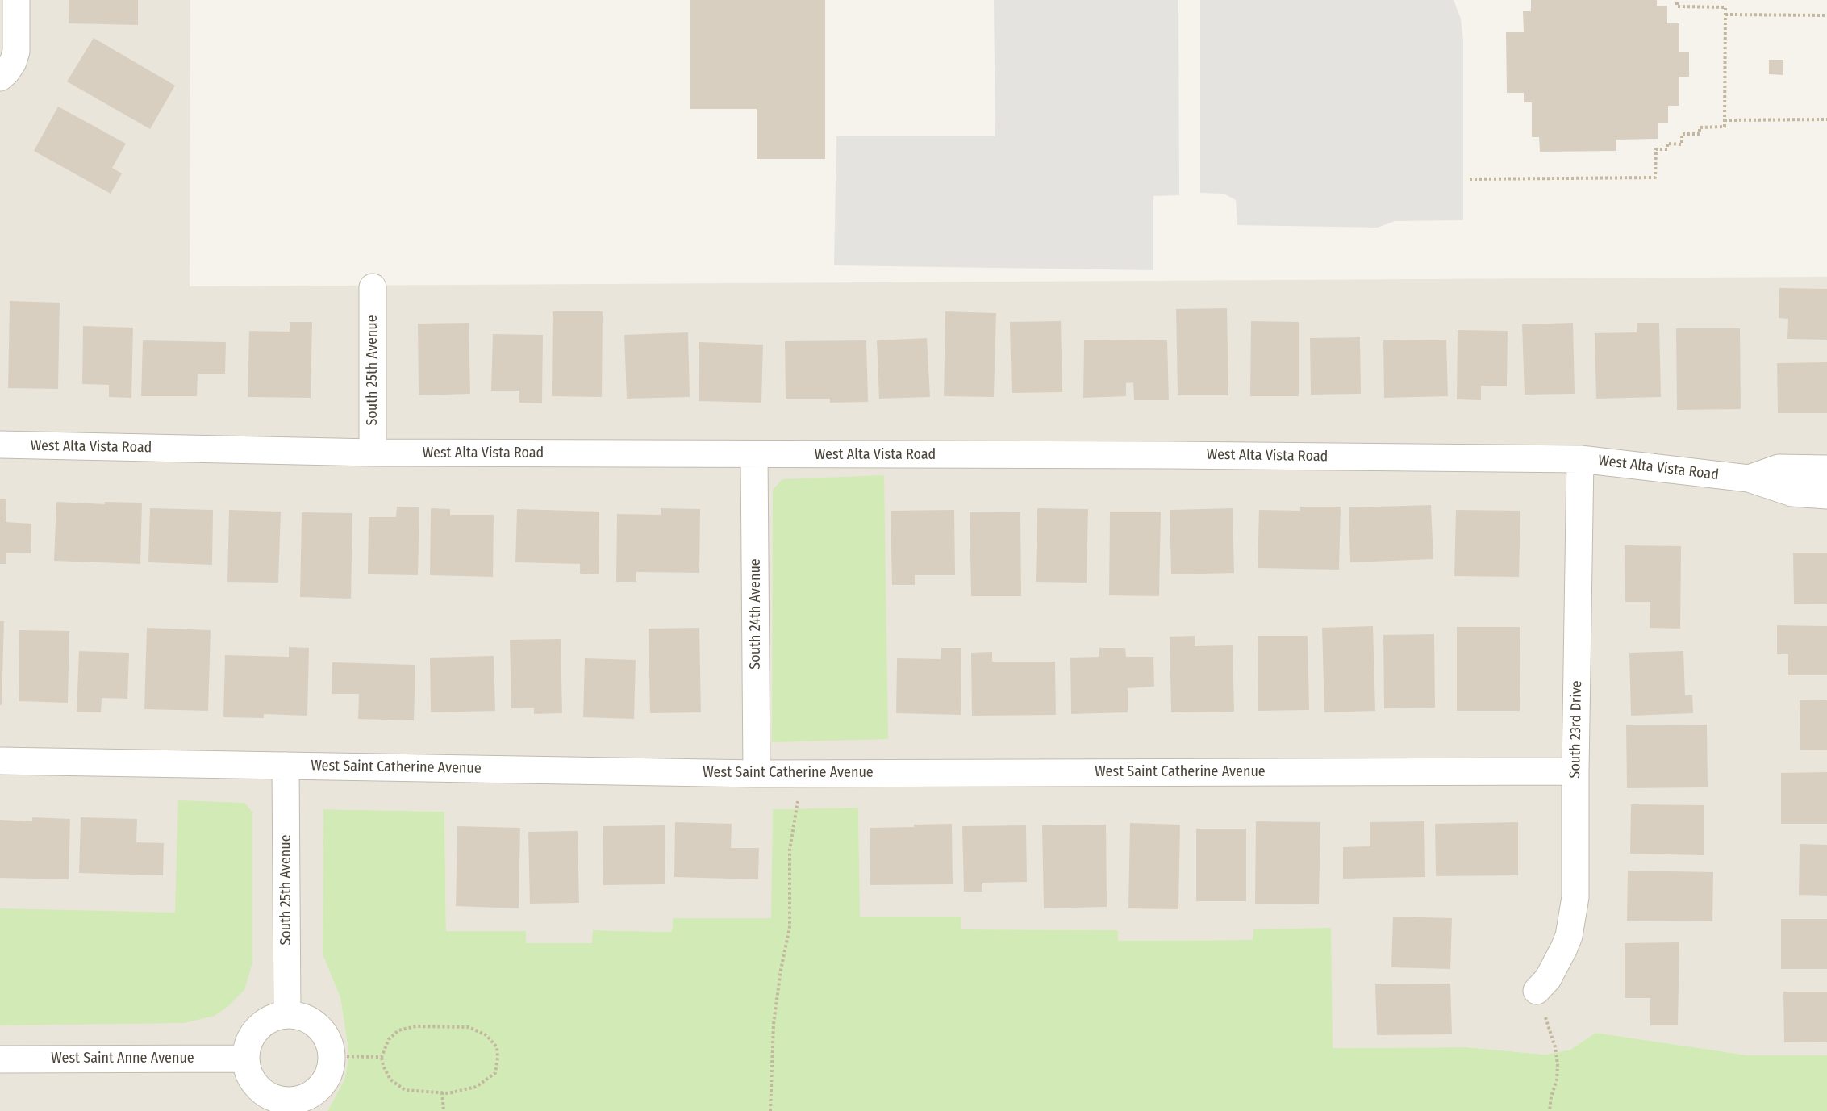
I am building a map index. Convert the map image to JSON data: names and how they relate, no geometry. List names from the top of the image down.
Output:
{
  "streets": {
    "street": [
      "South 25th Avenue",
      "West Alta Vista Road",
      "South 24th Avenue",
      "South 23rd Drive",
      "West Saint Catherine Avenue",
      "West Saint Anne Avenue"
    ]
  },
  "crossings": [
    ["South 25th Avenue", "West Alta Vista Road"],
    ["South 25th Avenue", "West Saint Catherine Avenue"],
    ["South 25th Avenue", "West Saint Anne Avenue"],
    ["West Alta Vista Road", "South 24th Avenue"],
    ["West Alta Vista Road", "South 23rd Drive"],
    ["South 24th Avenue", "West Saint Catherine Avenue"],
    ["South 23rd Drive", "West Saint Catherine Avenue"]
  ]
}
